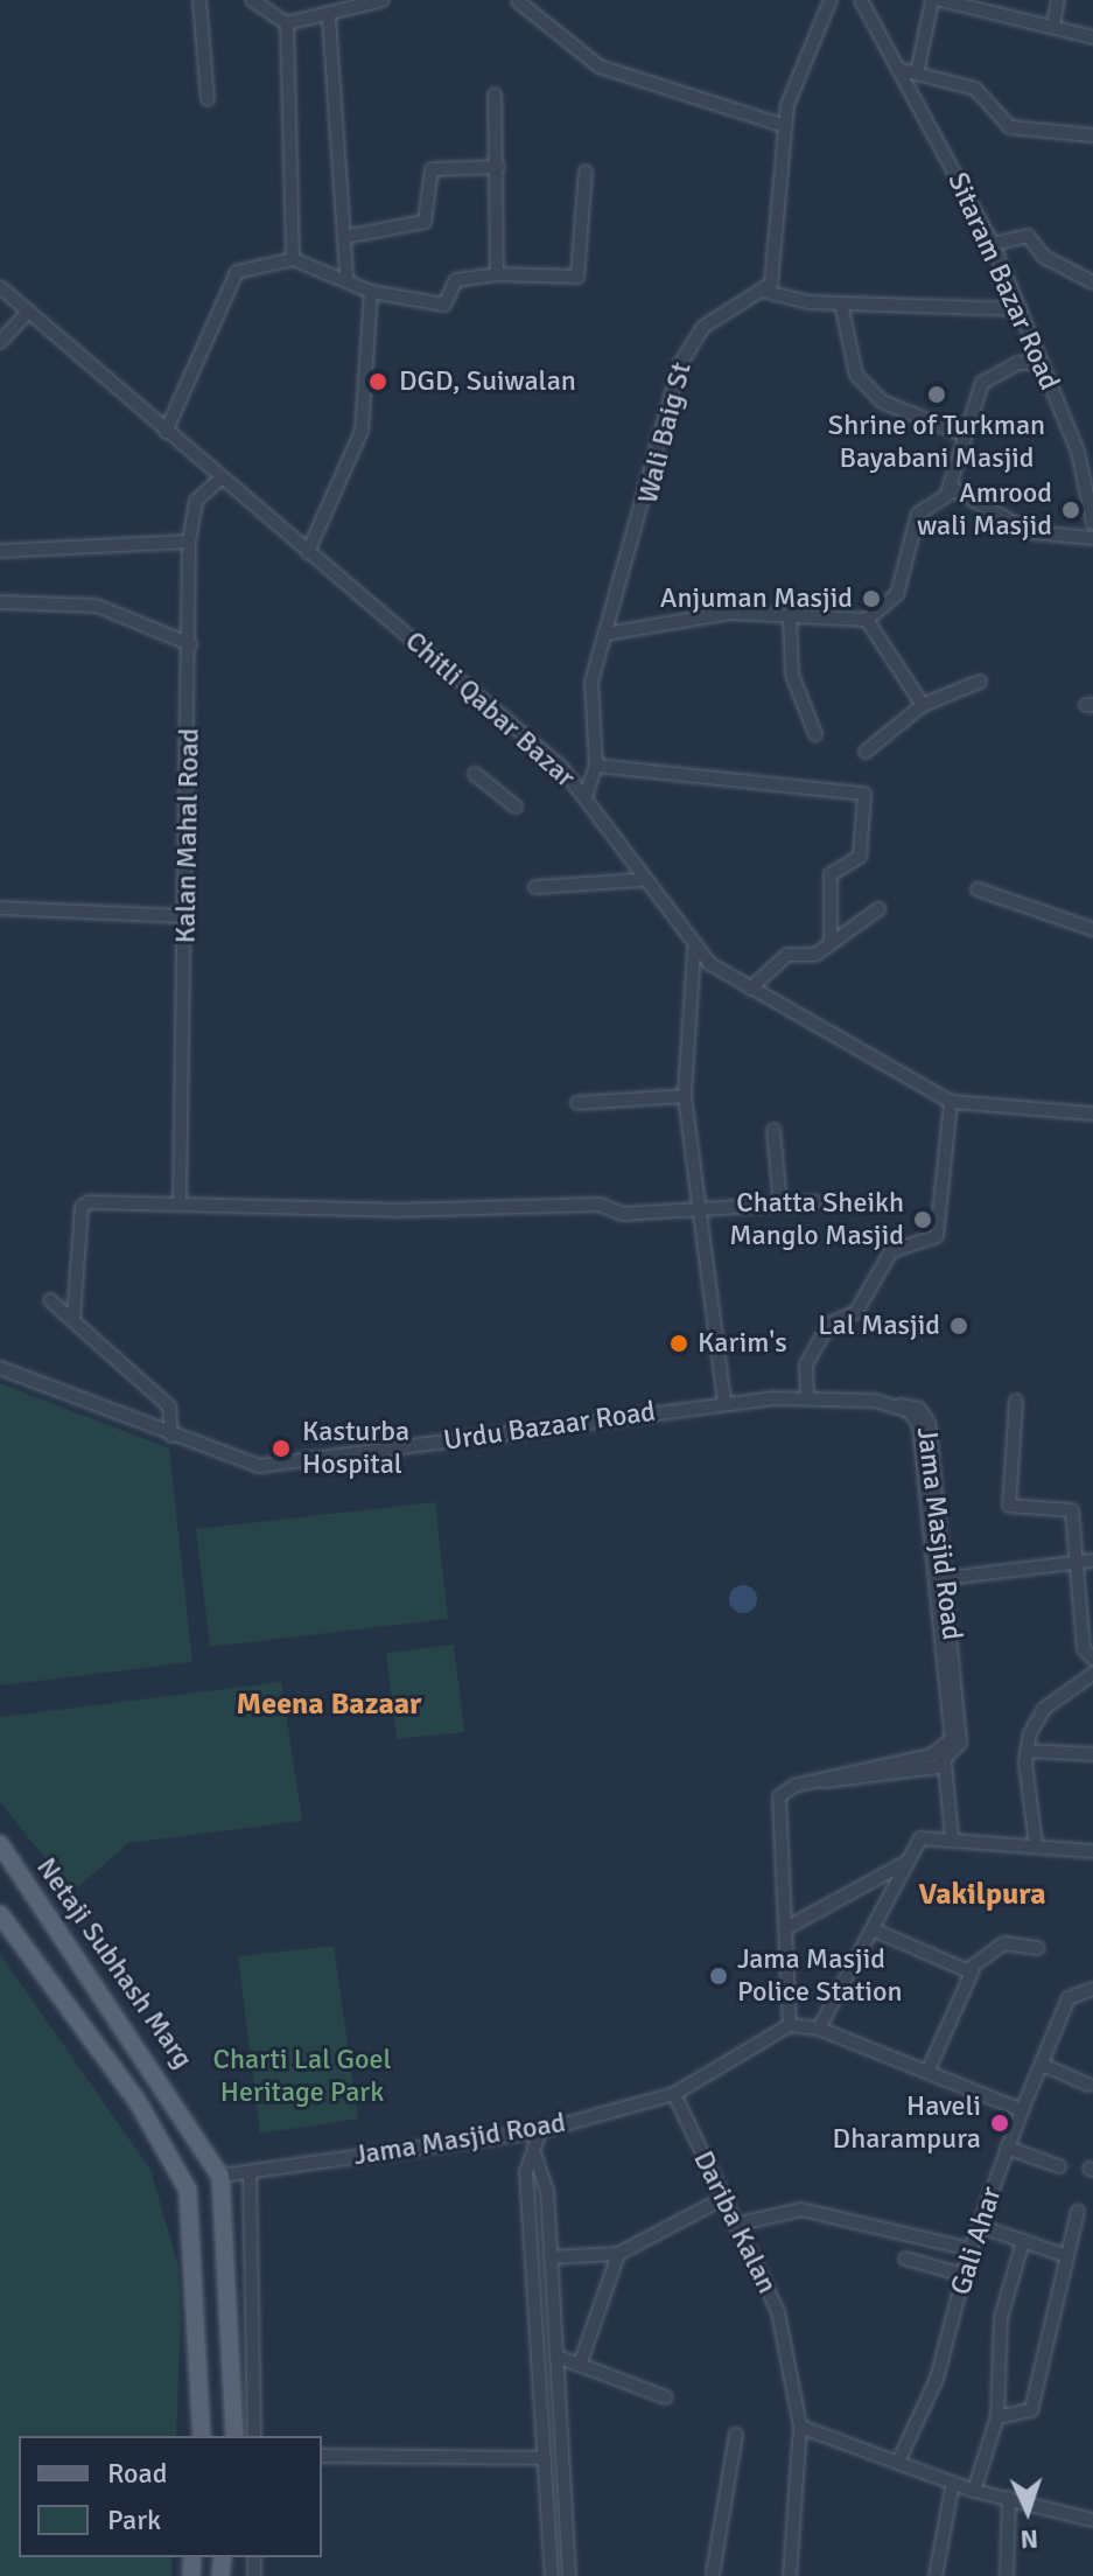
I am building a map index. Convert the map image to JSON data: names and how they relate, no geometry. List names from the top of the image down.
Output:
{
  "streets": {
    "main road": ["Netaji Subhash Marg"],
    "street": [
      "Sitaram Bazar Road",
      "Wali Baig St",
      "Chitli Qabar Bazar",
      "Kalan Mahal Road",
      "Urdu Bazaar Road",
      "Jama Masjid Road",
      "Dariba Kalan",
      "Gali Ahar"
    ]
  },
  "crossings": [
    ["Wali Baig St", "Chitli Qabar Bazar"],
    ["Chitli Qabar Bazar", "Kalan Mahal Road"],
    ["Urdu Bazaar Road", "Jama Masjid Road"],
    ["Jama Masjid Road", "Netaji Subhash Marg"],
    ["Jama Masjid Road", "Dariba Kalan"]
  ],
  "districts": ["Meena Bazaar", "Vakilpura"],
  "parks": ["Charti Lal Goel Heritage Park"],
  "places": [
    "DGD, Suiwalan",
    "Shrine of Turkman Bayabani Masjid",
    "Amrood wali Masjid",
    "Anjuman Masjid",
    "Chatta Sheikh Manglo Masjid",
    "Lal Masjid",
    "Karim's",
    "Kasturba Hospital",
    "Jama Masjid Police Station",
    "Haveli Dharampura"
  ],
  "legend": ["Road", "Park"],
  "north": "bottom"
}
